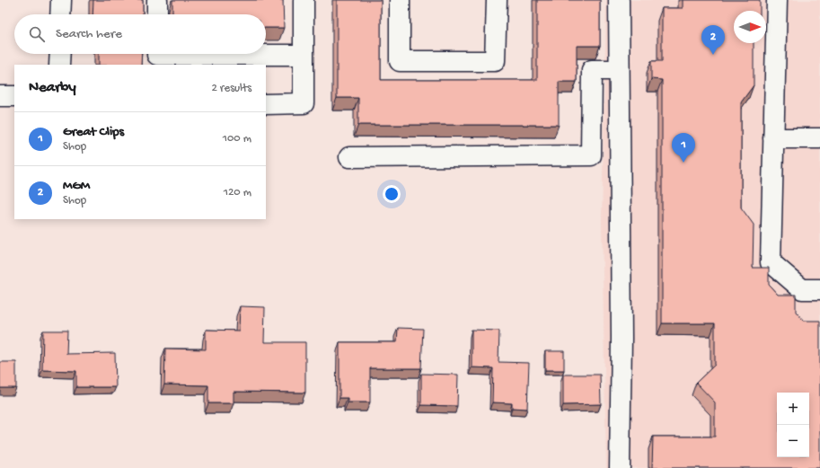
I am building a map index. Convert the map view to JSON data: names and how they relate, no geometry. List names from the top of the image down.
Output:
{
  "north": "right",
  "page": {
    "search": "Search here",
    "pins": ["2", "1"],
    "heading": ["Nearby", "2 results"],
    "list": [
      {
        "mark": "1",
        "name": "Great Clips",
        "note": "Shop",
        "value": "100 m"
      },
      {
        "mark": "2",
        "name": "MGM",
        "note": "Shop",
        "value": "120 m"
      }
    ],
    "map_buttons": ["+", "−"]
  }
}
